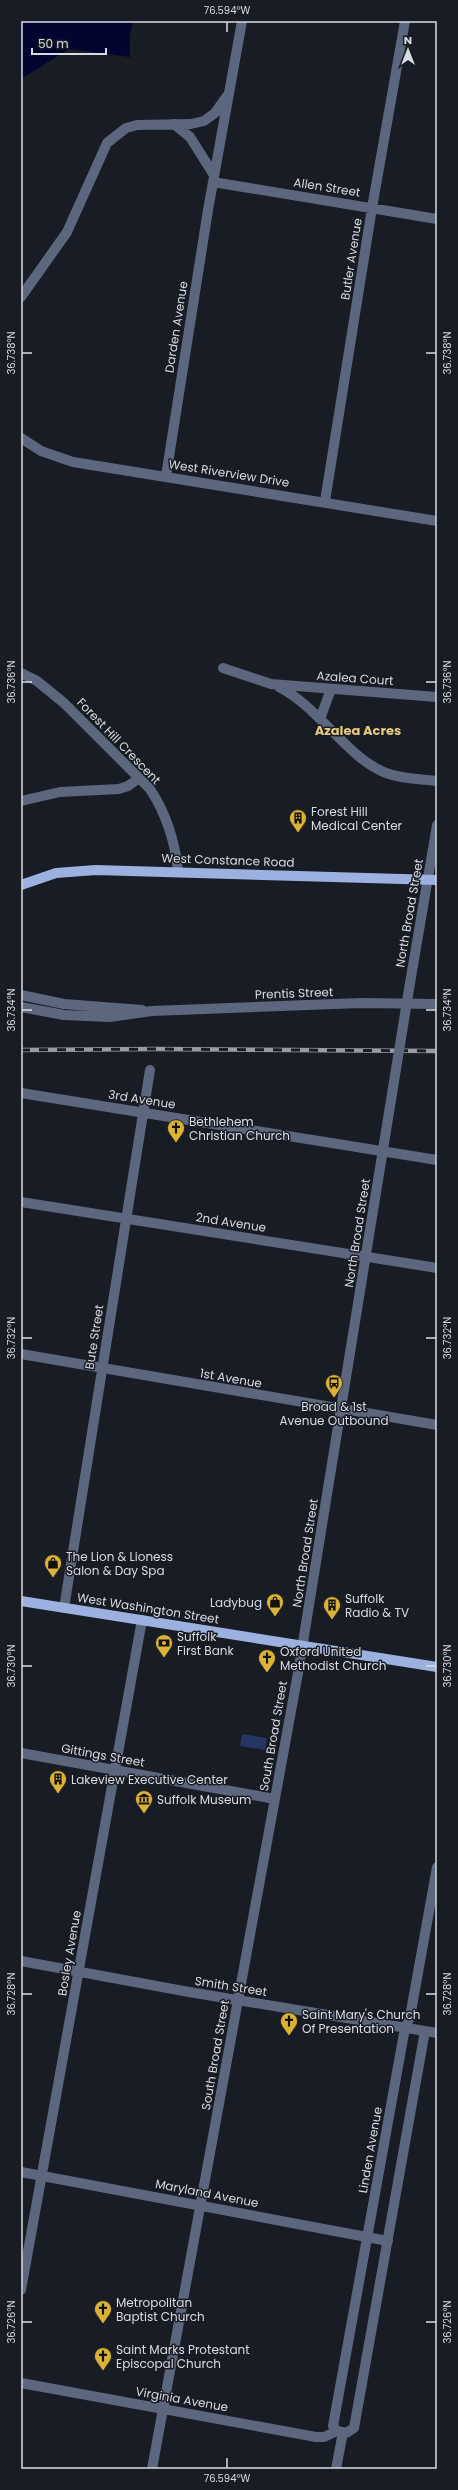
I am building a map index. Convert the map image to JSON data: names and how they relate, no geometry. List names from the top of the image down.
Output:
{
  "streets": {
    "main road": ["West Constance Road", "West Washington Street"],
    "street": [
      "Allen Street",
      "Butler Avenue",
      "Darden Avenue",
      "West Riverview Drive",
      "Azalea Court",
      "Forest Hill Crescent",
      "North Broad Street",
      "Prentis Street",
      "3rd Avenue",
      "2nd Avenue",
      "Bute Street",
      "1st Avenue",
      "South Broad Street",
      "Gittings Street",
      "Bosley Avenue",
      "Smith Street",
      "Linden Avenue",
      "Maryland Avenue",
      "Virginia Avenue"
    ]
  },
  "crossings": [
    ["Allen Street", "Butler Avenue"],
    ["Allen Street", "Darden Avenue"],
    ["Butler Avenue", "West Riverview Drive"],
    ["Darden Avenue", "West Riverview Drive"],
    ["Forest Hill Crescent", "West Constance Road"],
    ["West Constance Road", "North Broad Street"],
    ["North Broad Street", "3rd Avenue"],
    ["North Broad Street", "2nd Avenue"],
    ["North Broad Street", "1st Avenue"],
    ["North Broad Street", "West Washington Street"],
    ["North Broad Street", "South Broad Street"],
    ["3rd Avenue", "Bute Street"],
    ["2nd Avenue", "Bute Street"],
    ["Bute Street", "1st Avenue"],
    ["Bute Street", "West Washington Street"],
    ["West Washington Street", "South Broad Street"],
    ["West Washington Street", "Bosley Avenue"],
    ["South Broad Street", "Gittings Street"],
    ["South Broad Street", "Smith Street"],
    ["South Broad Street", "Maryland Avenue"],
    ["South Broad Street", "Virginia Avenue"],
    ["Gittings Street", "Bosley Avenue"],
    ["Bosley Avenue", "Smith Street"],
    ["Bosley Avenue", "Maryland Avenue"],
    ["Smith Street", "Linden Avenue"],
    ["Linden Avenue", "Maryland Avenue"],
    ["Linden Avenue", "Virginia Avenue"]
  ],
  "districts": ["Azalea Acres"],
  "places": {
    "building": ["Forest Hill Medical Center", "Suffolk Radio & TV", "Lakeview Executive Center"],
    "church": [
      "Bethlehem Christian Church",
      "Oxford United Methodist Church",
      "Saint Mary's Church Of Presentation",
      "Metropolitan Baptist Church",
      "Saint Marks Protestant Episcopal Church"
    ],
    "bus stop": ["Broad & 1st Avenue Outbound"],
    "shop": ["The Lion & Lioness Salon & Day Spa", "Ladybug"],
    "bank": ["Suffolk First Bank"],
    "museum": ["Suffolk Museum"]
  },
  "scale_bar": "50 m",
  "north": "top",
  "coordinates": [
    "76.594°W",
    "36.738°N",
    "36.736°N",
    "36.734°N",
    "36.732°N",
    "36.730°N",
    "36.728°N",
    "36.726°N"
  ]
}
